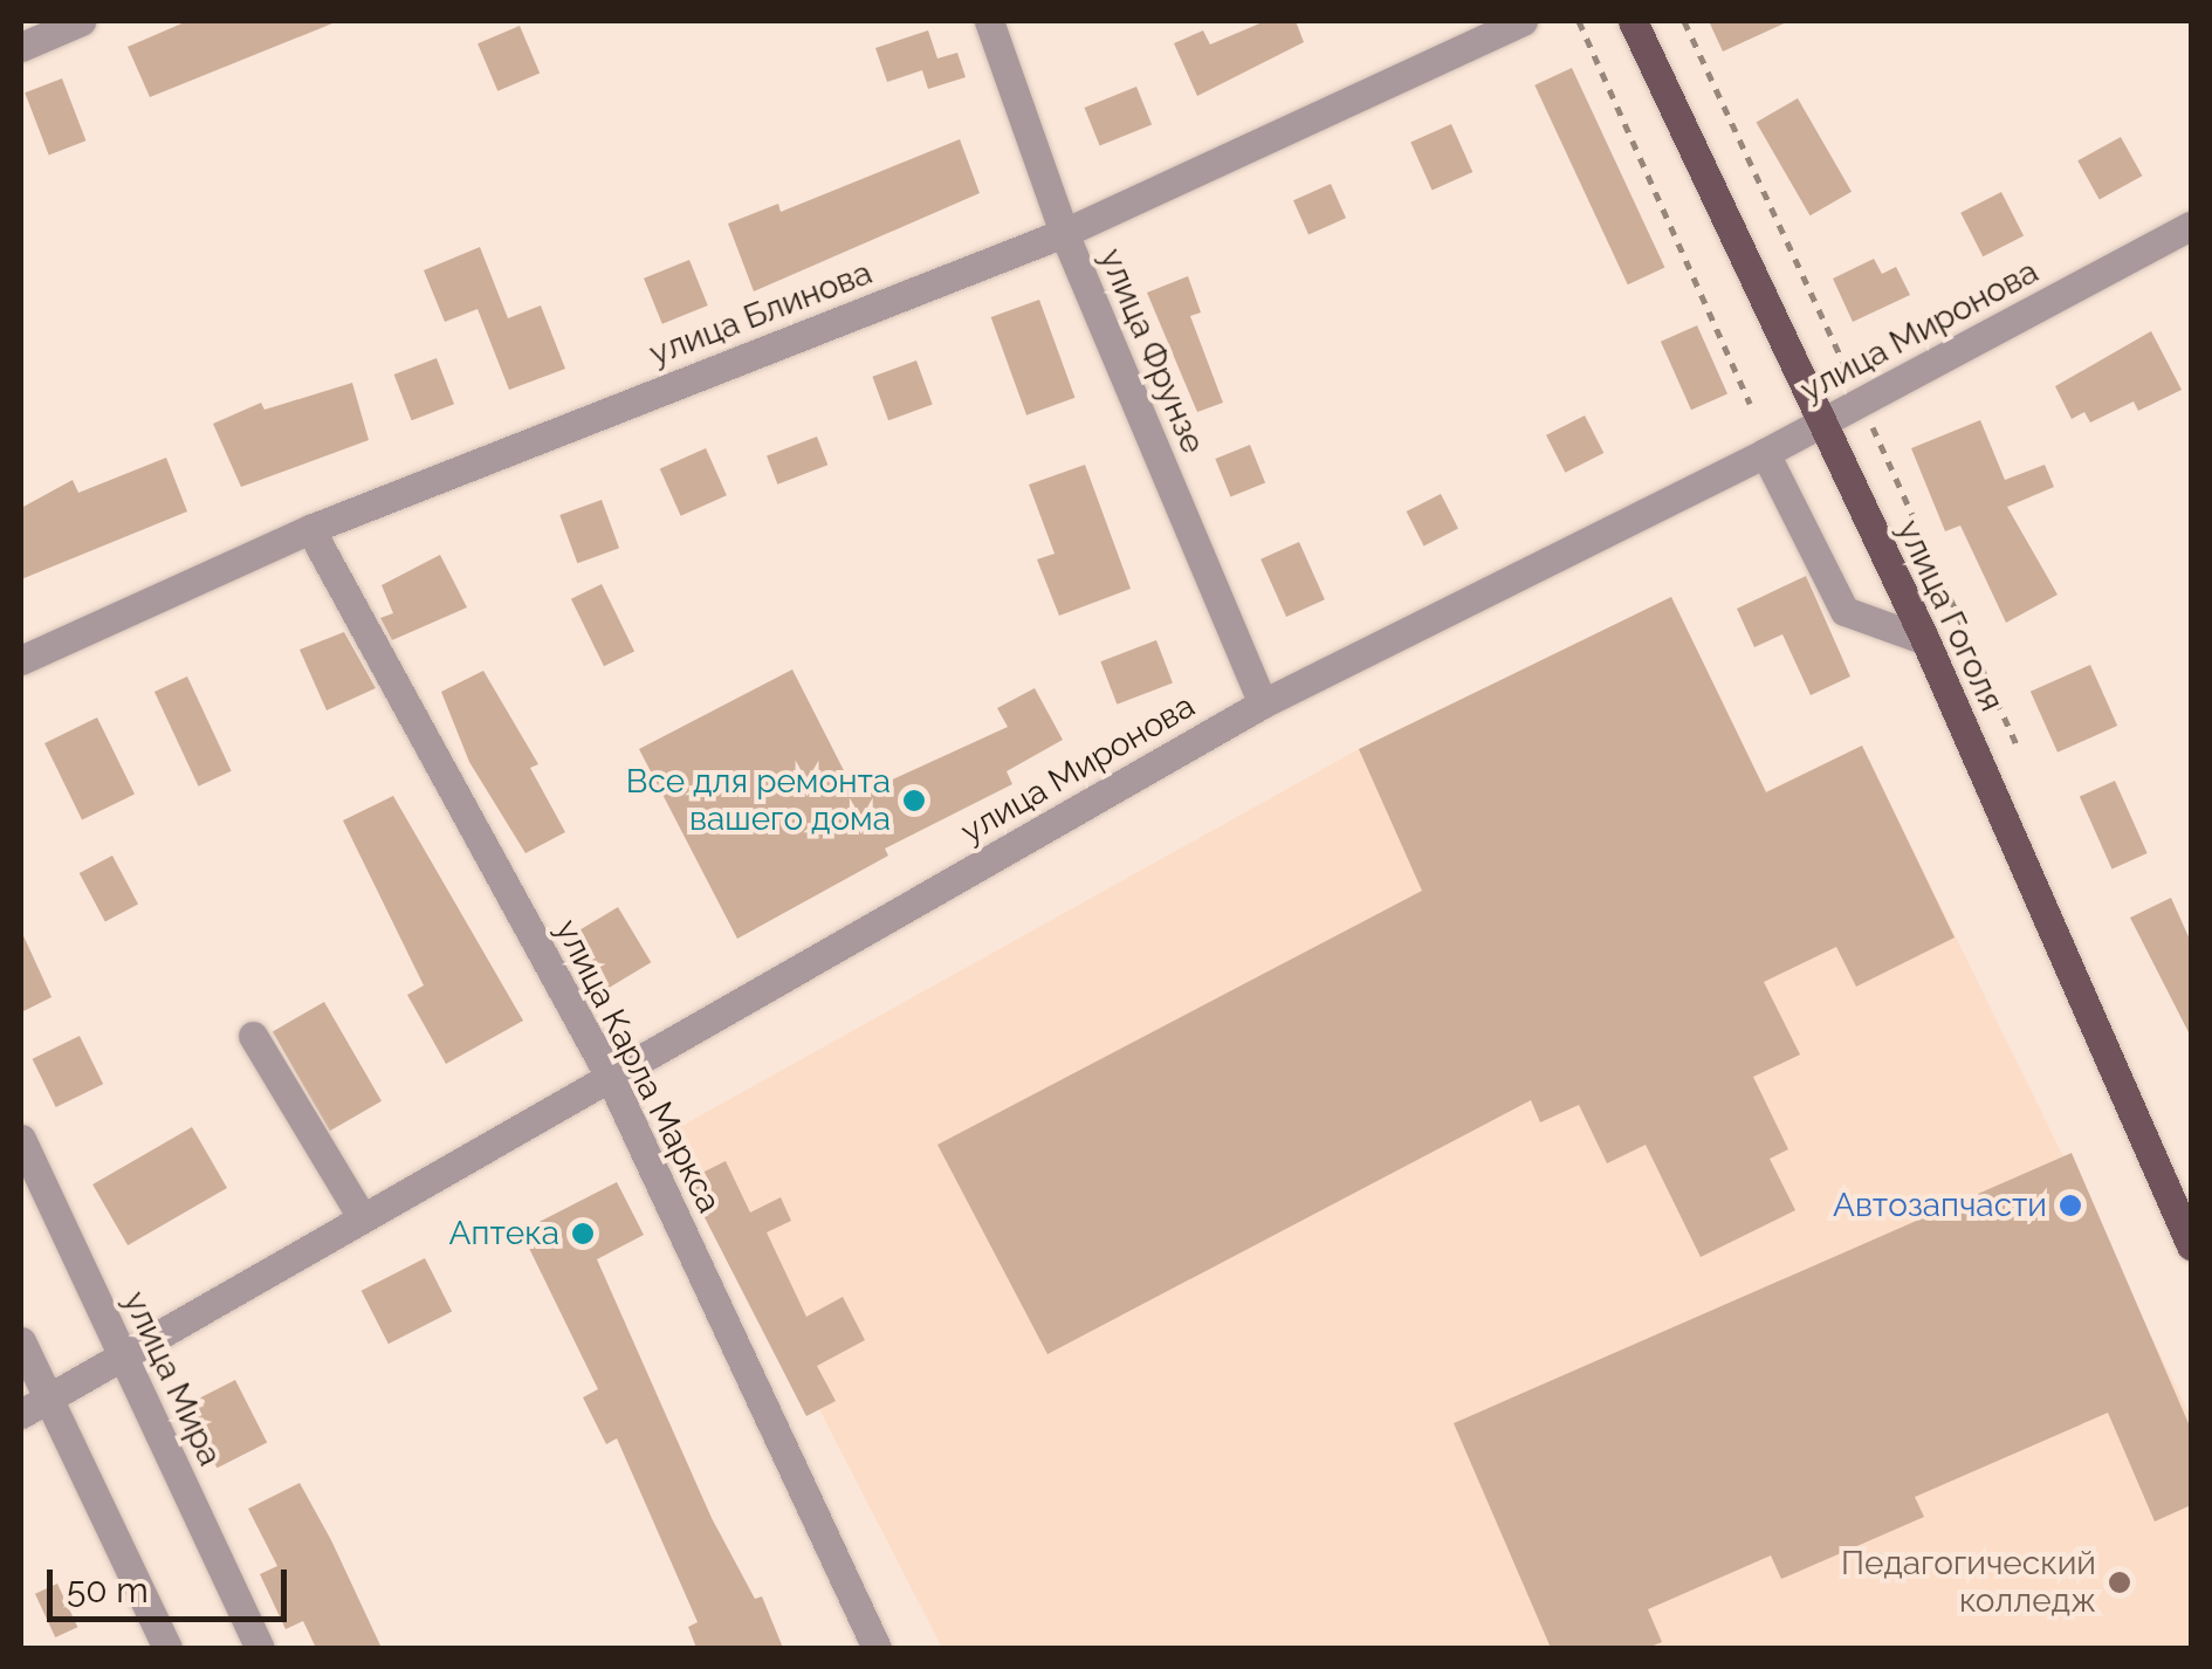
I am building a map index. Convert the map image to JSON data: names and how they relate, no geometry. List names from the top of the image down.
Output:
{
  "streets": {
    "main road": ["улица Гоголя"],
    "street": [
      "улица Блинова",
      "улица Миронова",
      "улица Фрунзе",
      "улица Карла Маркса",
      "улица Мира"
    ]
  },
  "crossings": [
    ["улица Блинова", "улица Фрунзе"],
    ["улица Блинова", "улица Карла Маркса"],
    ["улица Миронова", "улица Фрунзе"],
    ["улица Миронова", "улица Гоголя"],
    ["улица Миронова", "улица Карла Маркса"],
    ["улица Миронова", "улица Мира"]
  ],
  "places": [
    "Все для ремонта вашего дома",
    "Автозапчасти",
    "Аптека",
    "Педагогический колледж"
  ],
  "scale_bar": "50 m"
}
